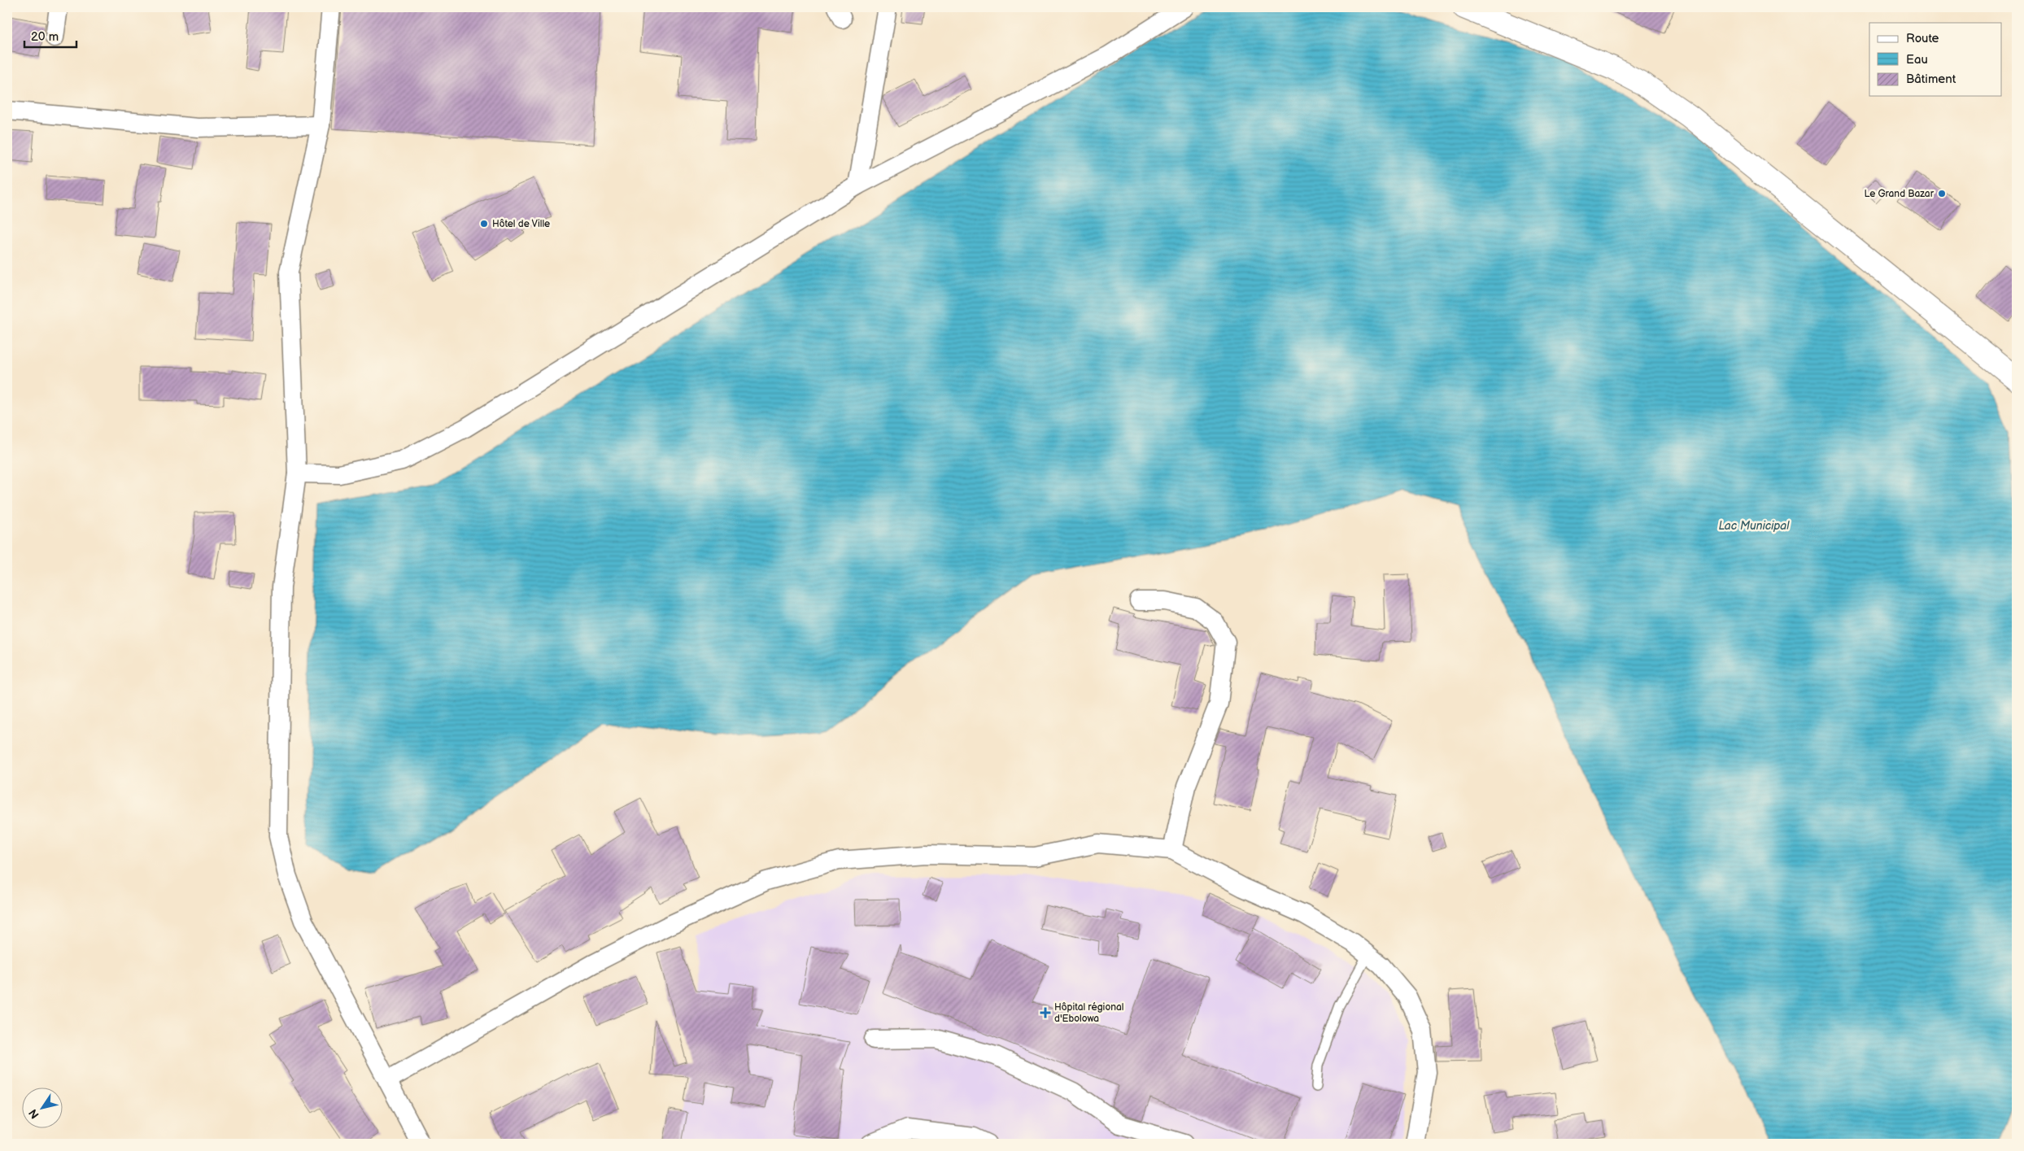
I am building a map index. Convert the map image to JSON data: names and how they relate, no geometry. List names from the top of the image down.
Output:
{
  "water": ["Lac Municipal"],
  "places": {
    "other": ["Le Grand Bazar", "Hôtel de Ville"],
    "health": ["Hôpital régional d'Ebolowa"]
  },
  "legend": ["Route", "Eau", "Bâtiment"],
  "scale_bar": "20 m",
  "north": "bottom left"
}
